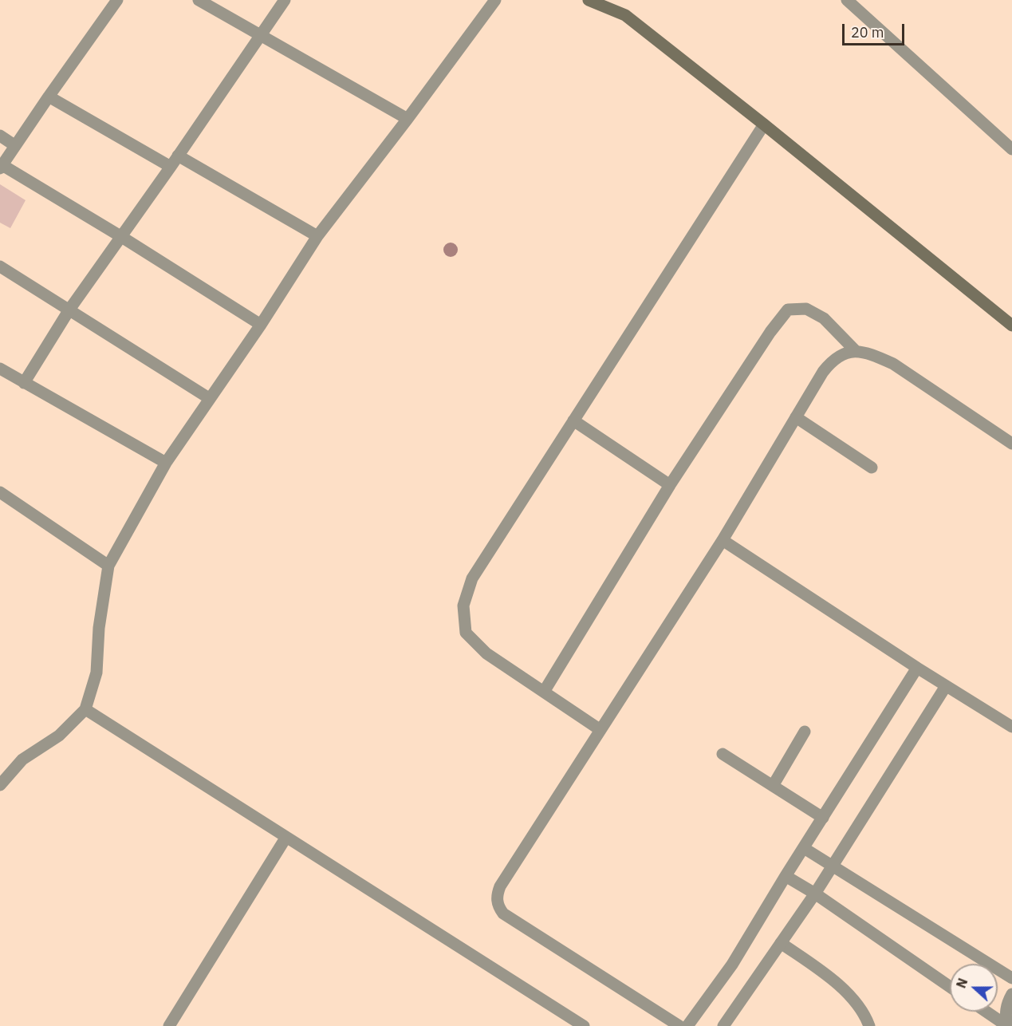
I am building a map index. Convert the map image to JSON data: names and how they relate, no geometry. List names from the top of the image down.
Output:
{
  "scale_bar": "20 m",
  "north": "left"
}
